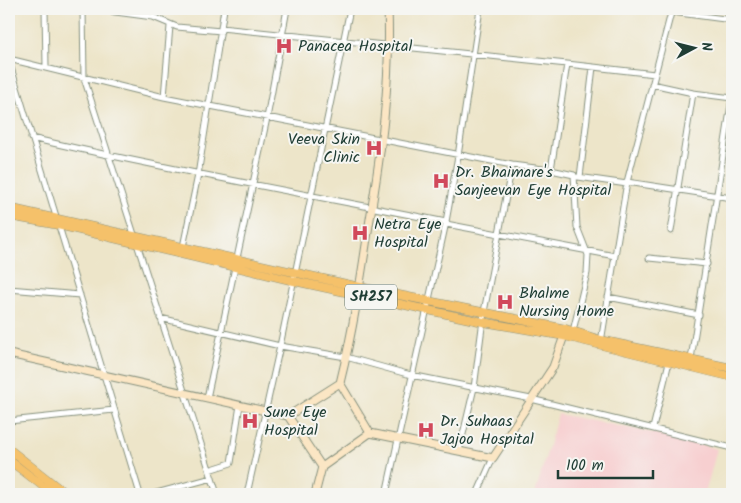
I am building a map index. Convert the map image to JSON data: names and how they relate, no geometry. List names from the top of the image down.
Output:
{
  "streets": {
    "main road": ["SH257"]
  },
  "places": {
    "hospital": [
      "Panacea Hospital",
      "Veeva Skin Clinic",
      "Dr. Bhaimare's Sanjeevan Eye Hospital",
      "Netra Eye Hospital",
      "Bhalme Nursing Home",
      "Sune Eye Hospital",
      "Dr. Suhaas Jajoo Hospital"
    ]
  },
  "scale_bar": "100 m",
  "north": "right"
}
